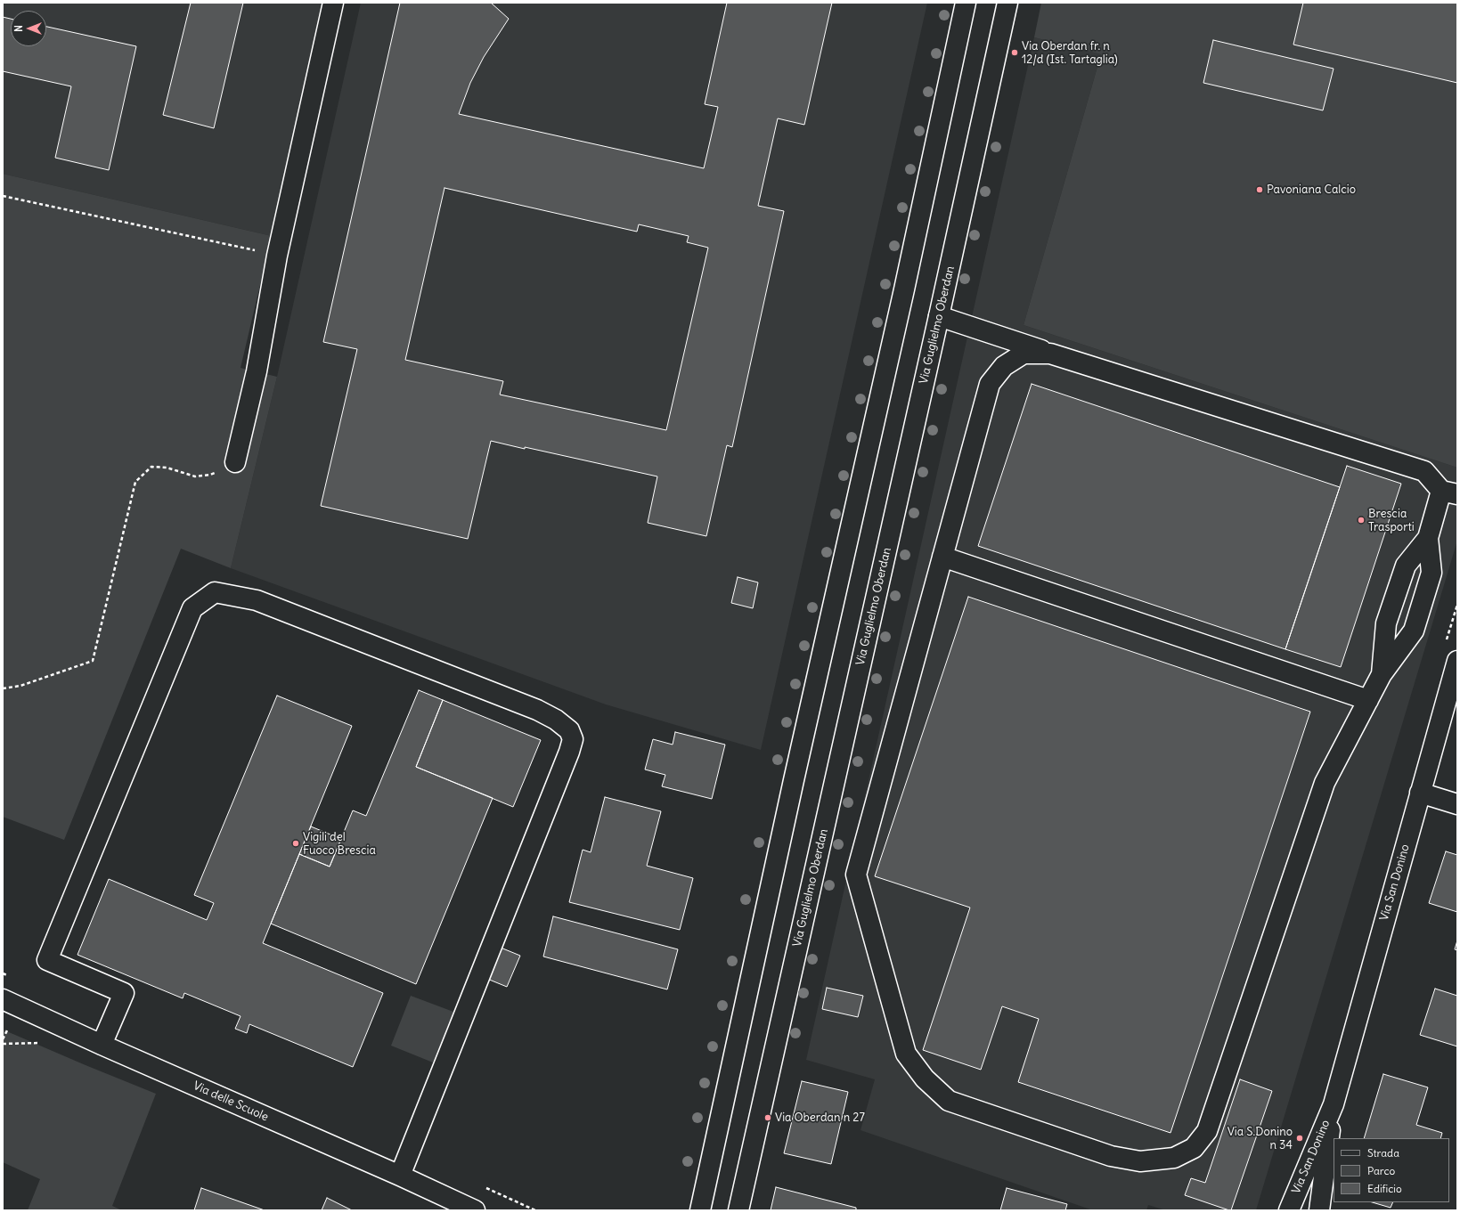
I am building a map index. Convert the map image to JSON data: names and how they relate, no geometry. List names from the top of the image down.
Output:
{
  "streets": {
    "main road": ["Via Guglielmo Oberdan", "Via San Donino", "Via delle Scuole"]
  },
  "places": [
    "Via Oberdan fr. n 12/d (Ist. Tartaglia)",
    "Pavoniana Calcio",
    "Brescia Trasporti",
    "Vigili del Fuoco Brescia",
    "Via Oberdan n 27",
    "Via S.Donino n 34"
  ],
  "legend": ["Strada", "Parco", "Edificio"],
  "north": "left"
}
